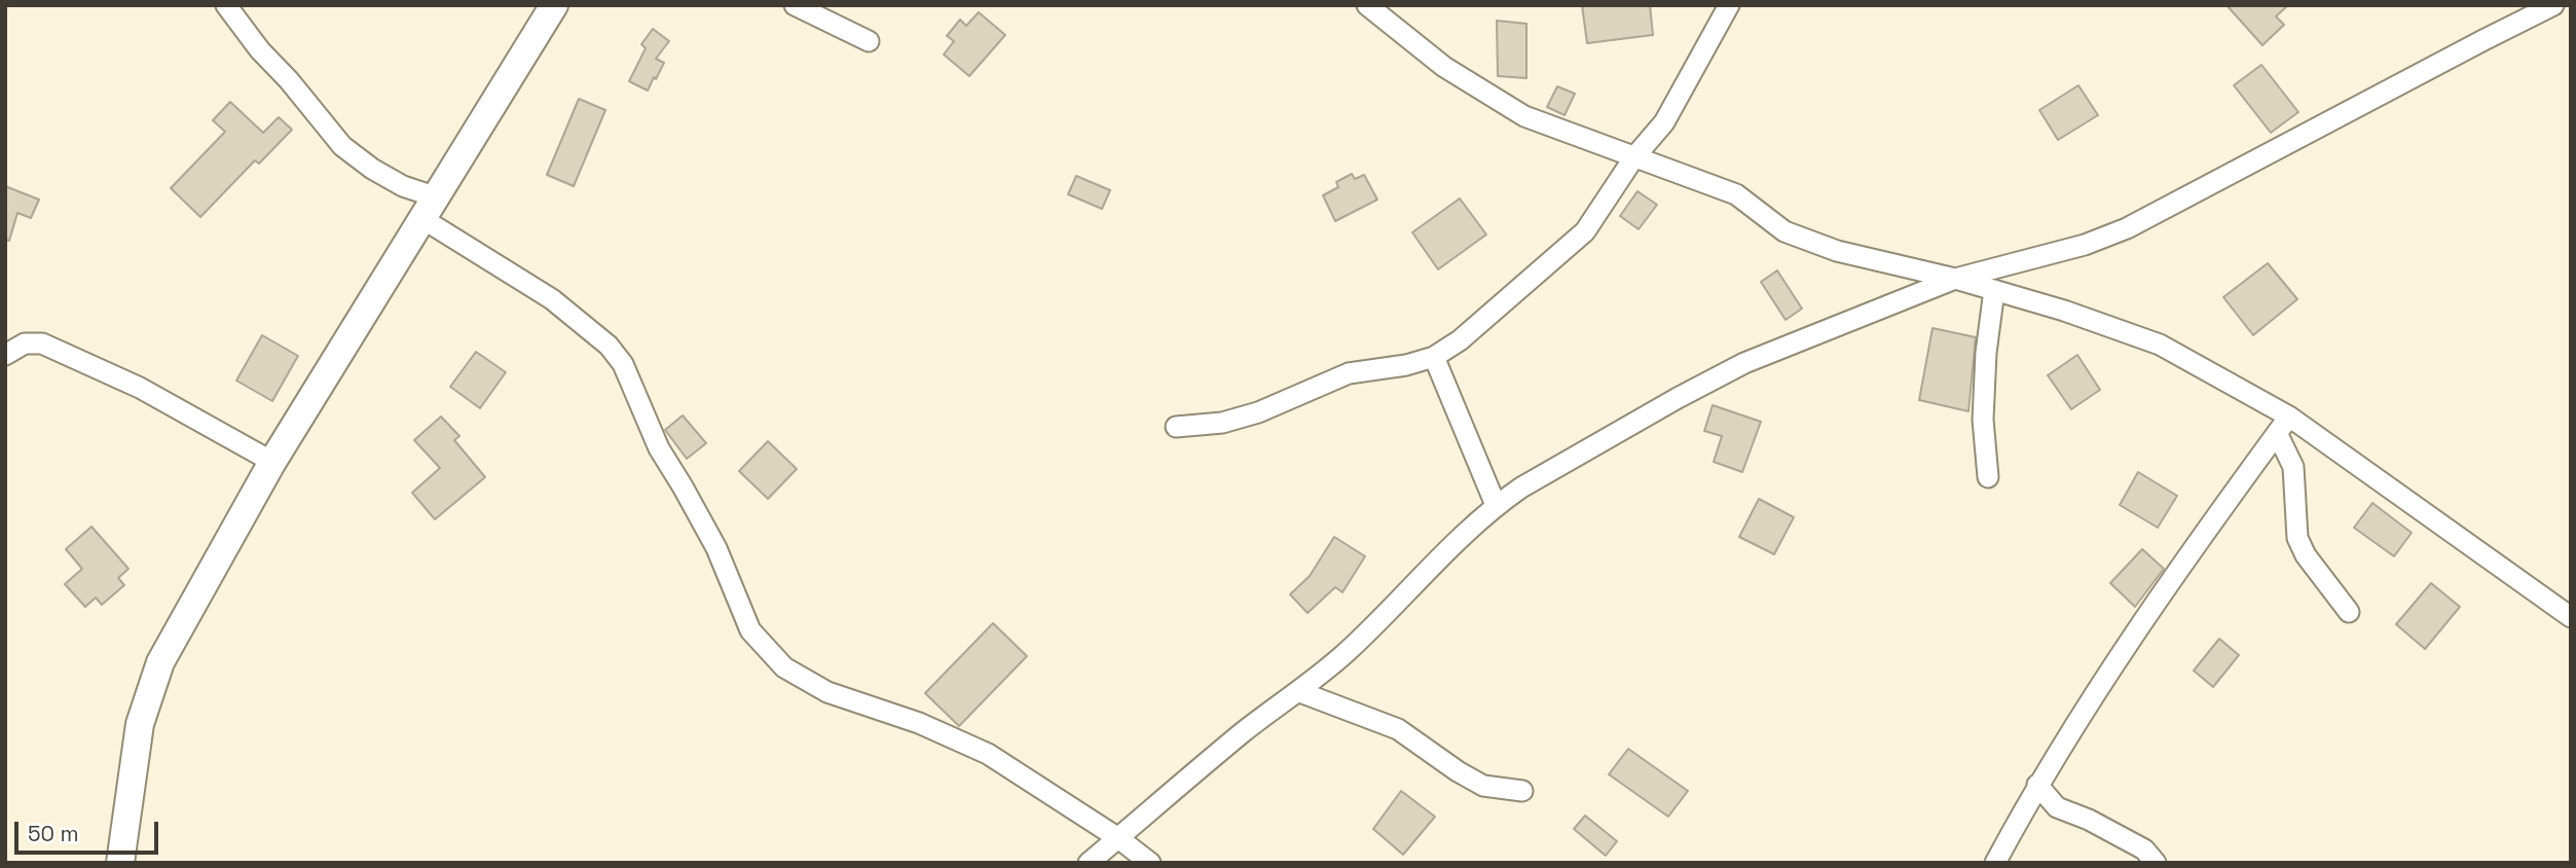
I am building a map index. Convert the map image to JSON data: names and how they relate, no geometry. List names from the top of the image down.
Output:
{
  "scale_bar": "50 m"
}
